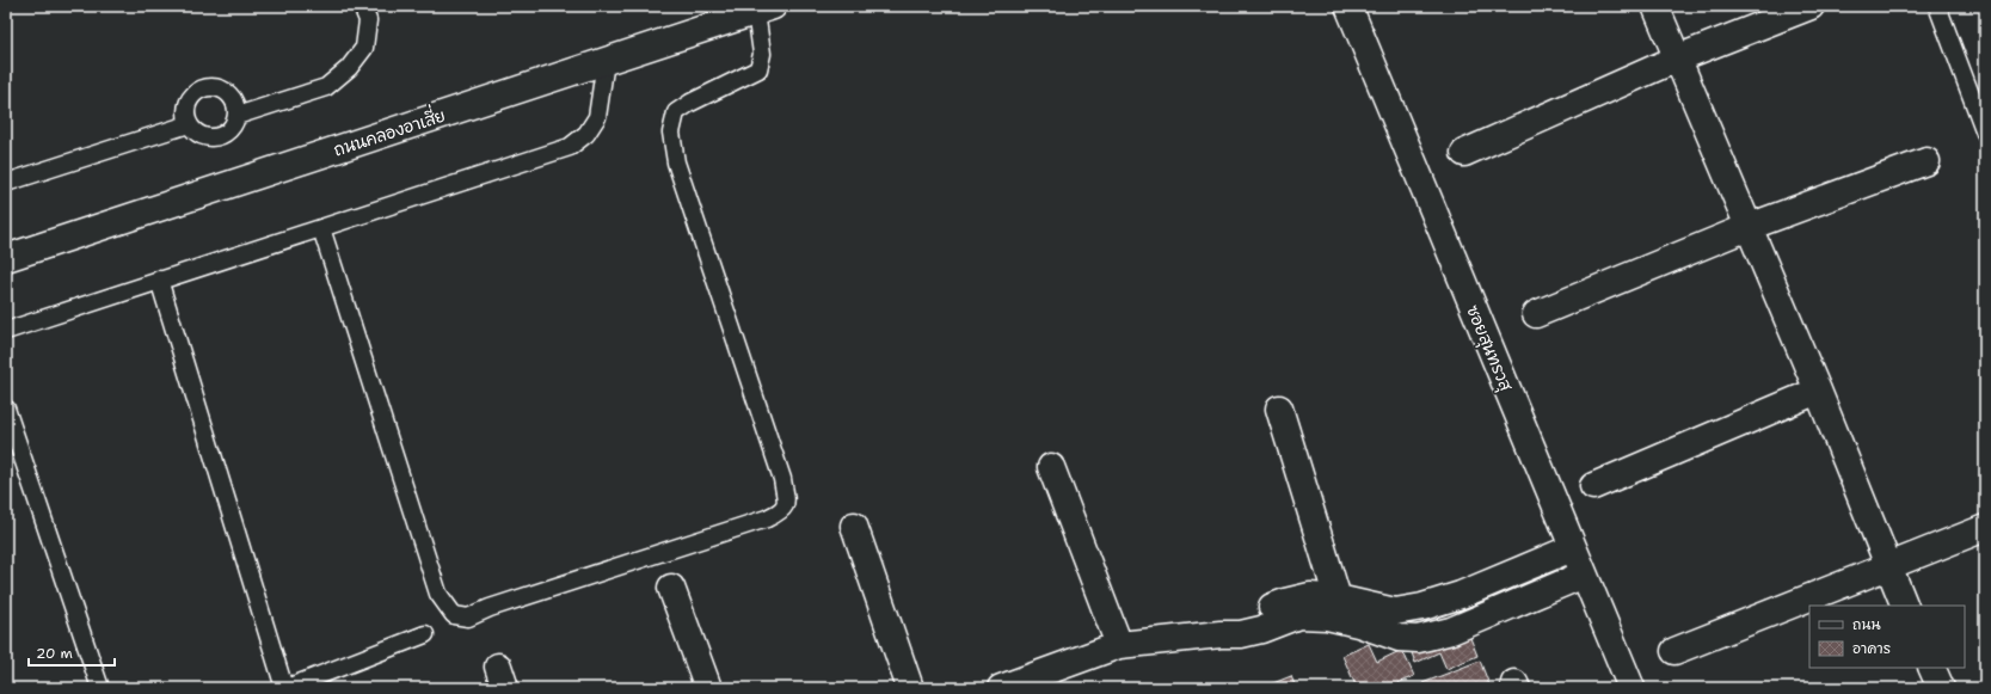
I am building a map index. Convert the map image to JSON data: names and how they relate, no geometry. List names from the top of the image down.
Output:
{
  "streets": {
    "street": ["ถนนคลองอาเสี่ย", "ซอยสุนทรวสุ"]
  },
  "legend": ["ถนน", "อาคาร"],
  "scale_bar": "20 m"
}
